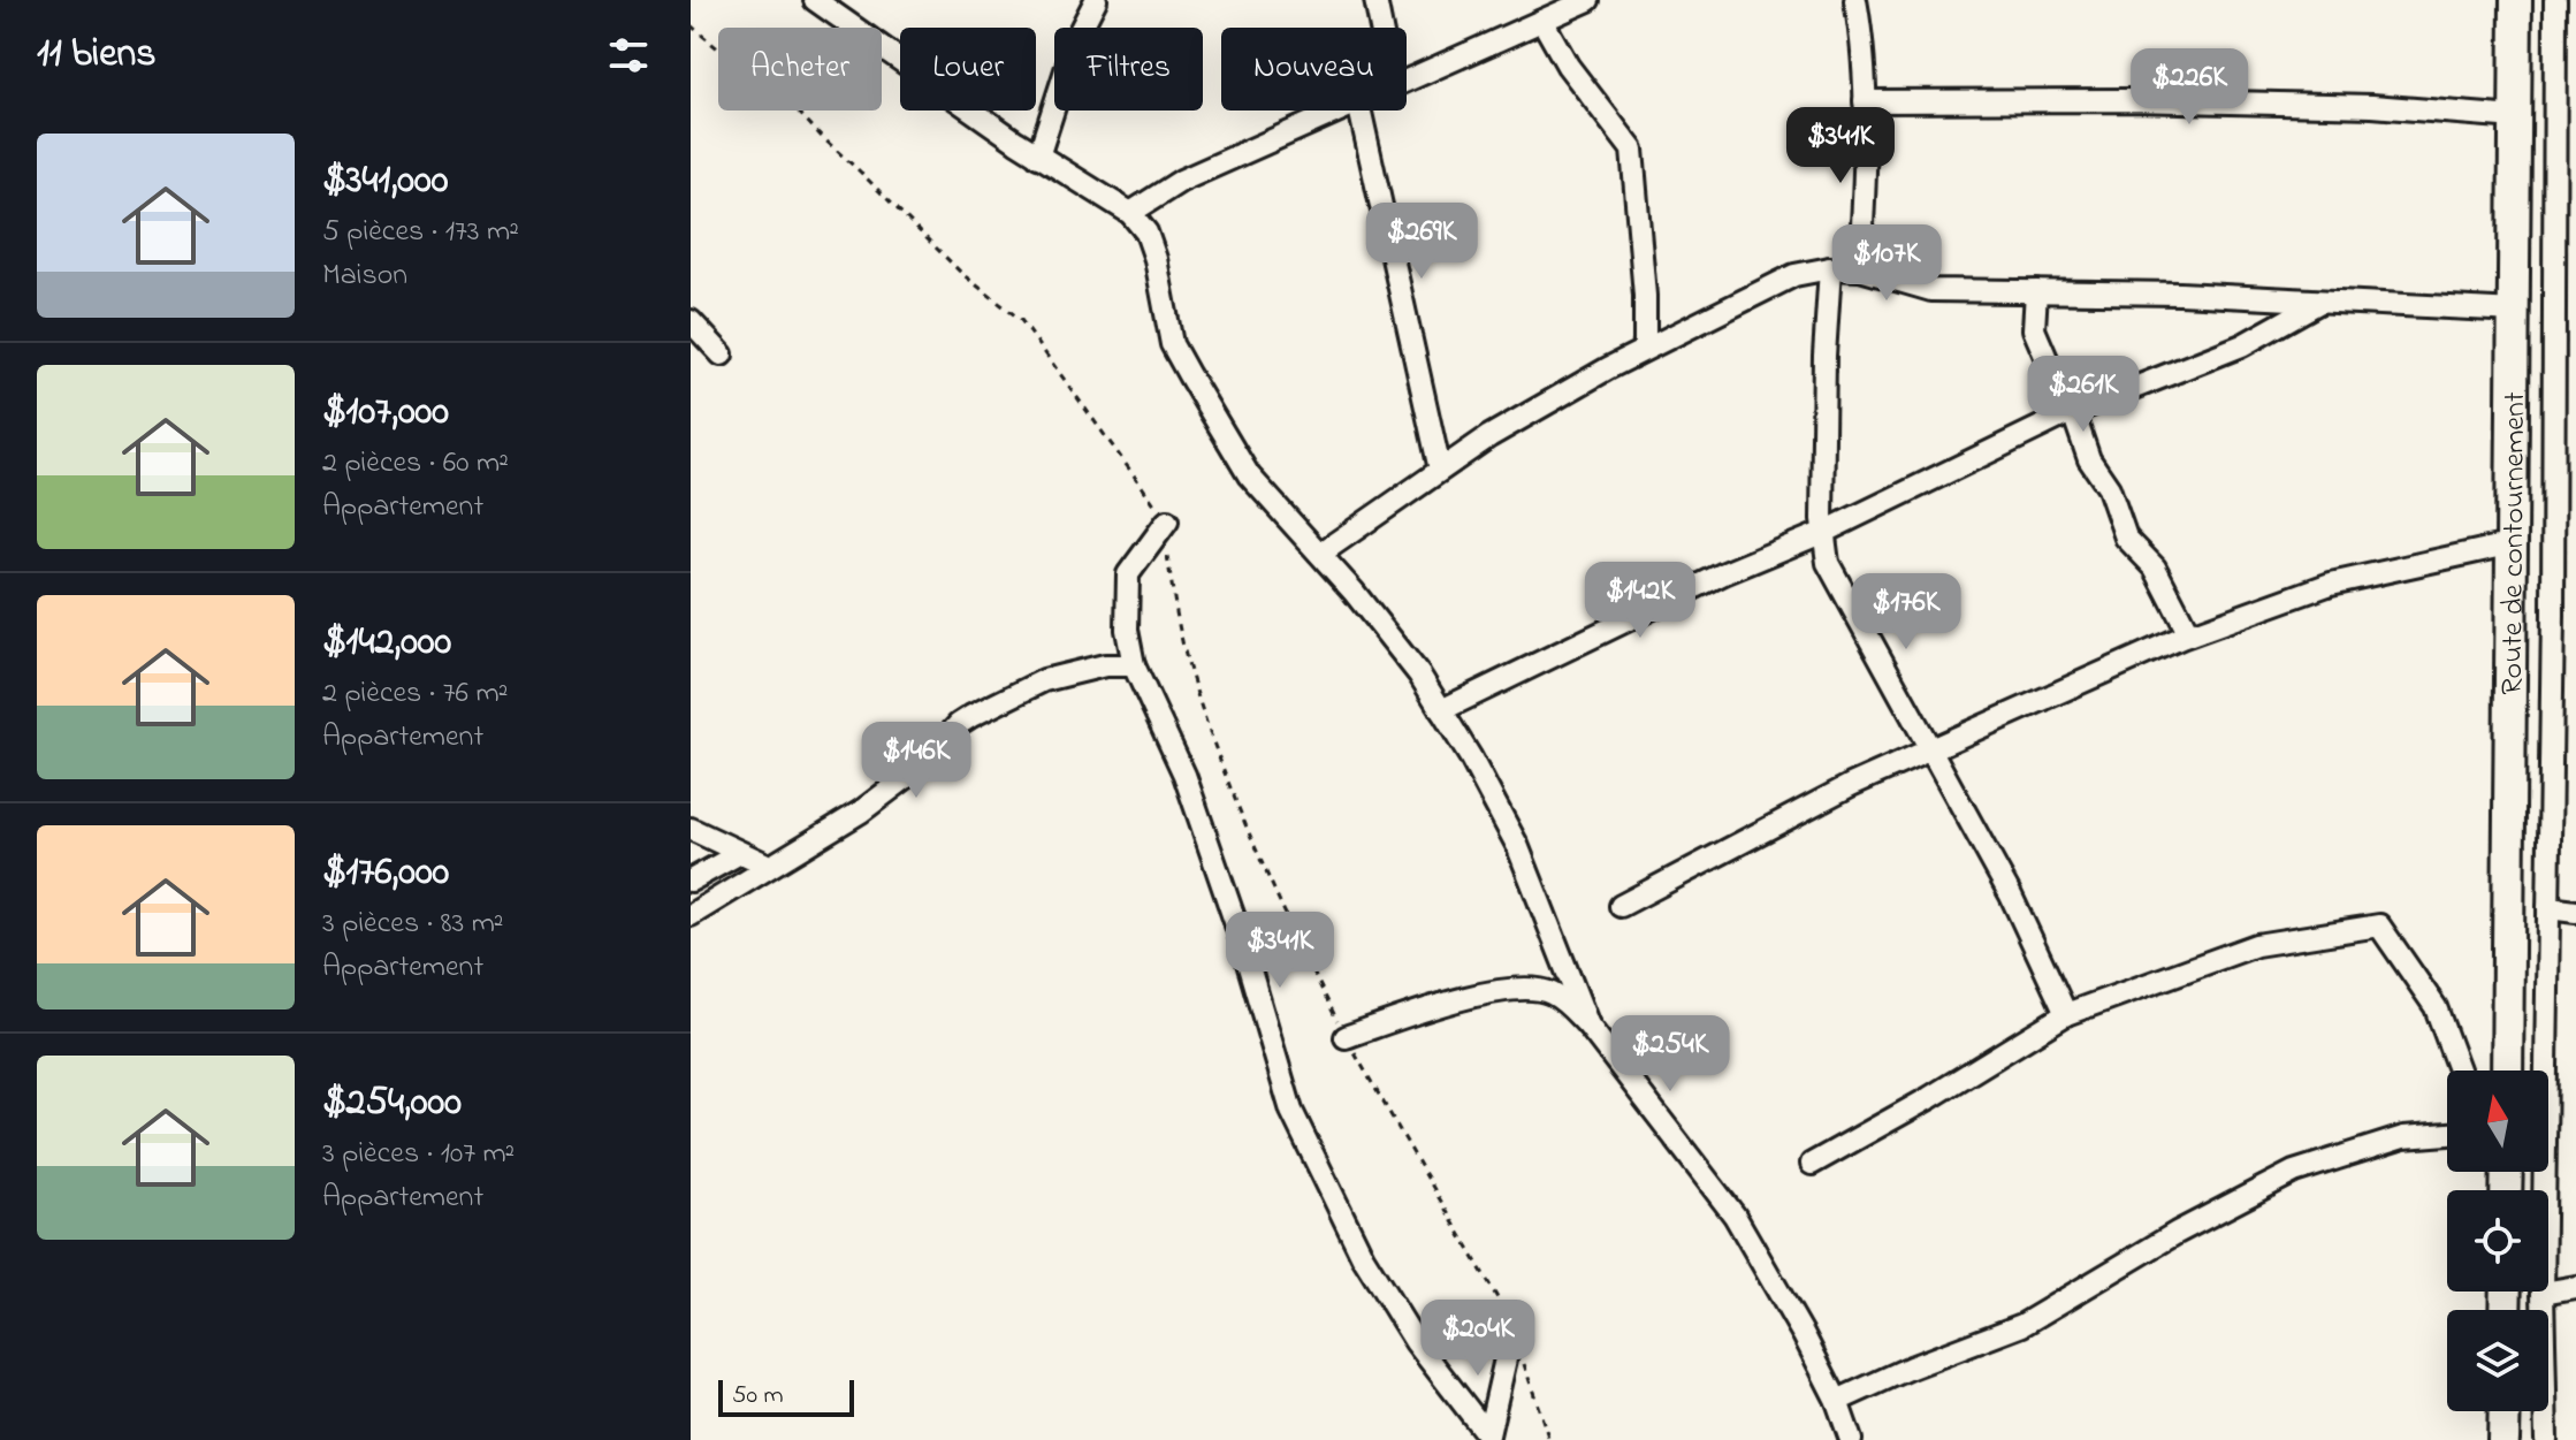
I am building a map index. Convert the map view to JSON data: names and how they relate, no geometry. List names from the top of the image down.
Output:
{
  "streets": {
    "street": ["Route de contournement"]
  },
  "scale_bar": "50 m",
  "north": "top",
  "page": {
    "heading": "11 biens",
    "chip": [
      "Acheter",
      "Louer",
      "Filtres",
      "Nouveau"
    ],
    "price": [
      "$226K",
      "$341K",
      "$269K",
      "$107K",
      "$261K",
      "$142K",
      "$176K",
      "$146K",
      "$341K",
      "$254K",
      "$204K"
    ],
    "list": [
      {
        "name": "$341,000",
        "note": "5 pièces · 173 m² · Maison"
      },
      {
        "name": "$107,000",
        "note": "2 pièces · 60 m² · Appartement"
      },
      {
        "name": "$142,000",
        "note": "2 pièces · 76 m² · Appartement"
      },
      {
        "name": "$176,000",
        "note": "3 pièces · 83 m² · Appartement"
      },
      {
        "name": "$254,000",
        "note": "3 pièces · 107 m² · Appartement"
      }
    ],
    "scale": "50 m"
  }
}
